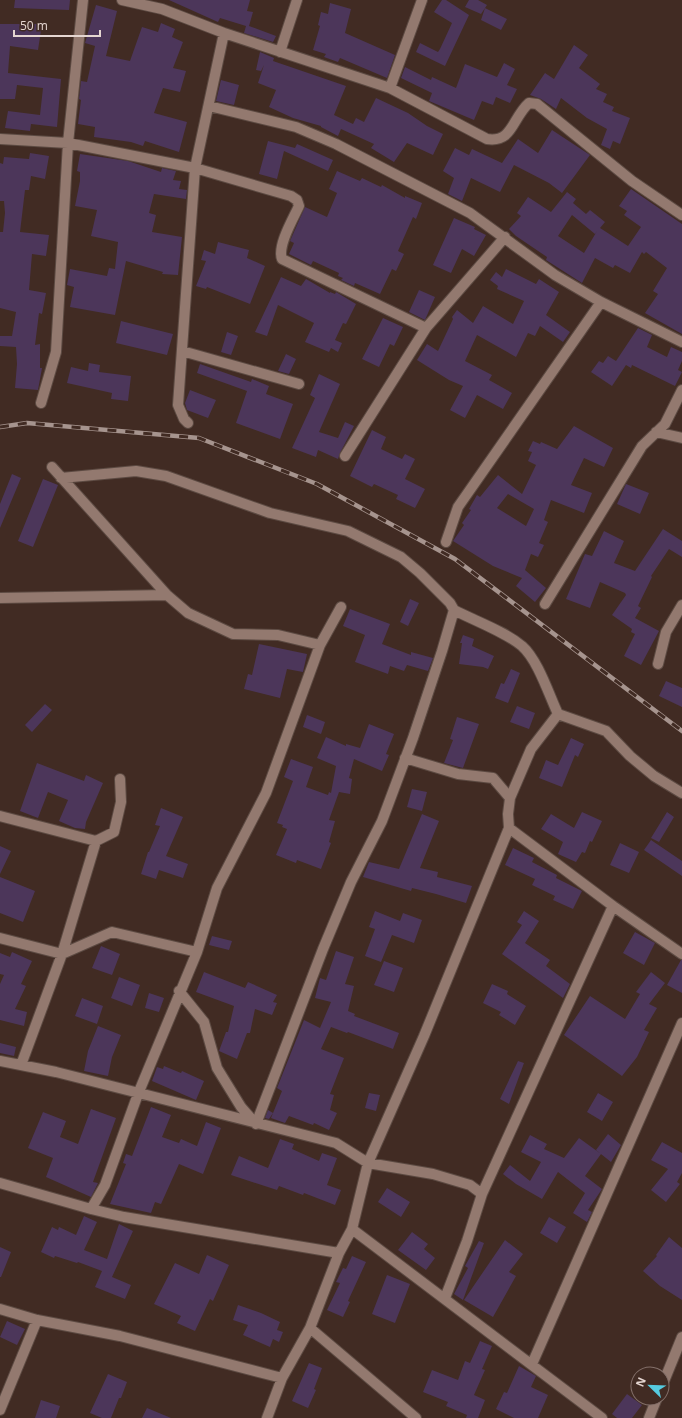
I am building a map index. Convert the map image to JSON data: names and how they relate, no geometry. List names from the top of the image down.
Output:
{
  "scale_bar": "50 m",
  "north": "top left"
}
